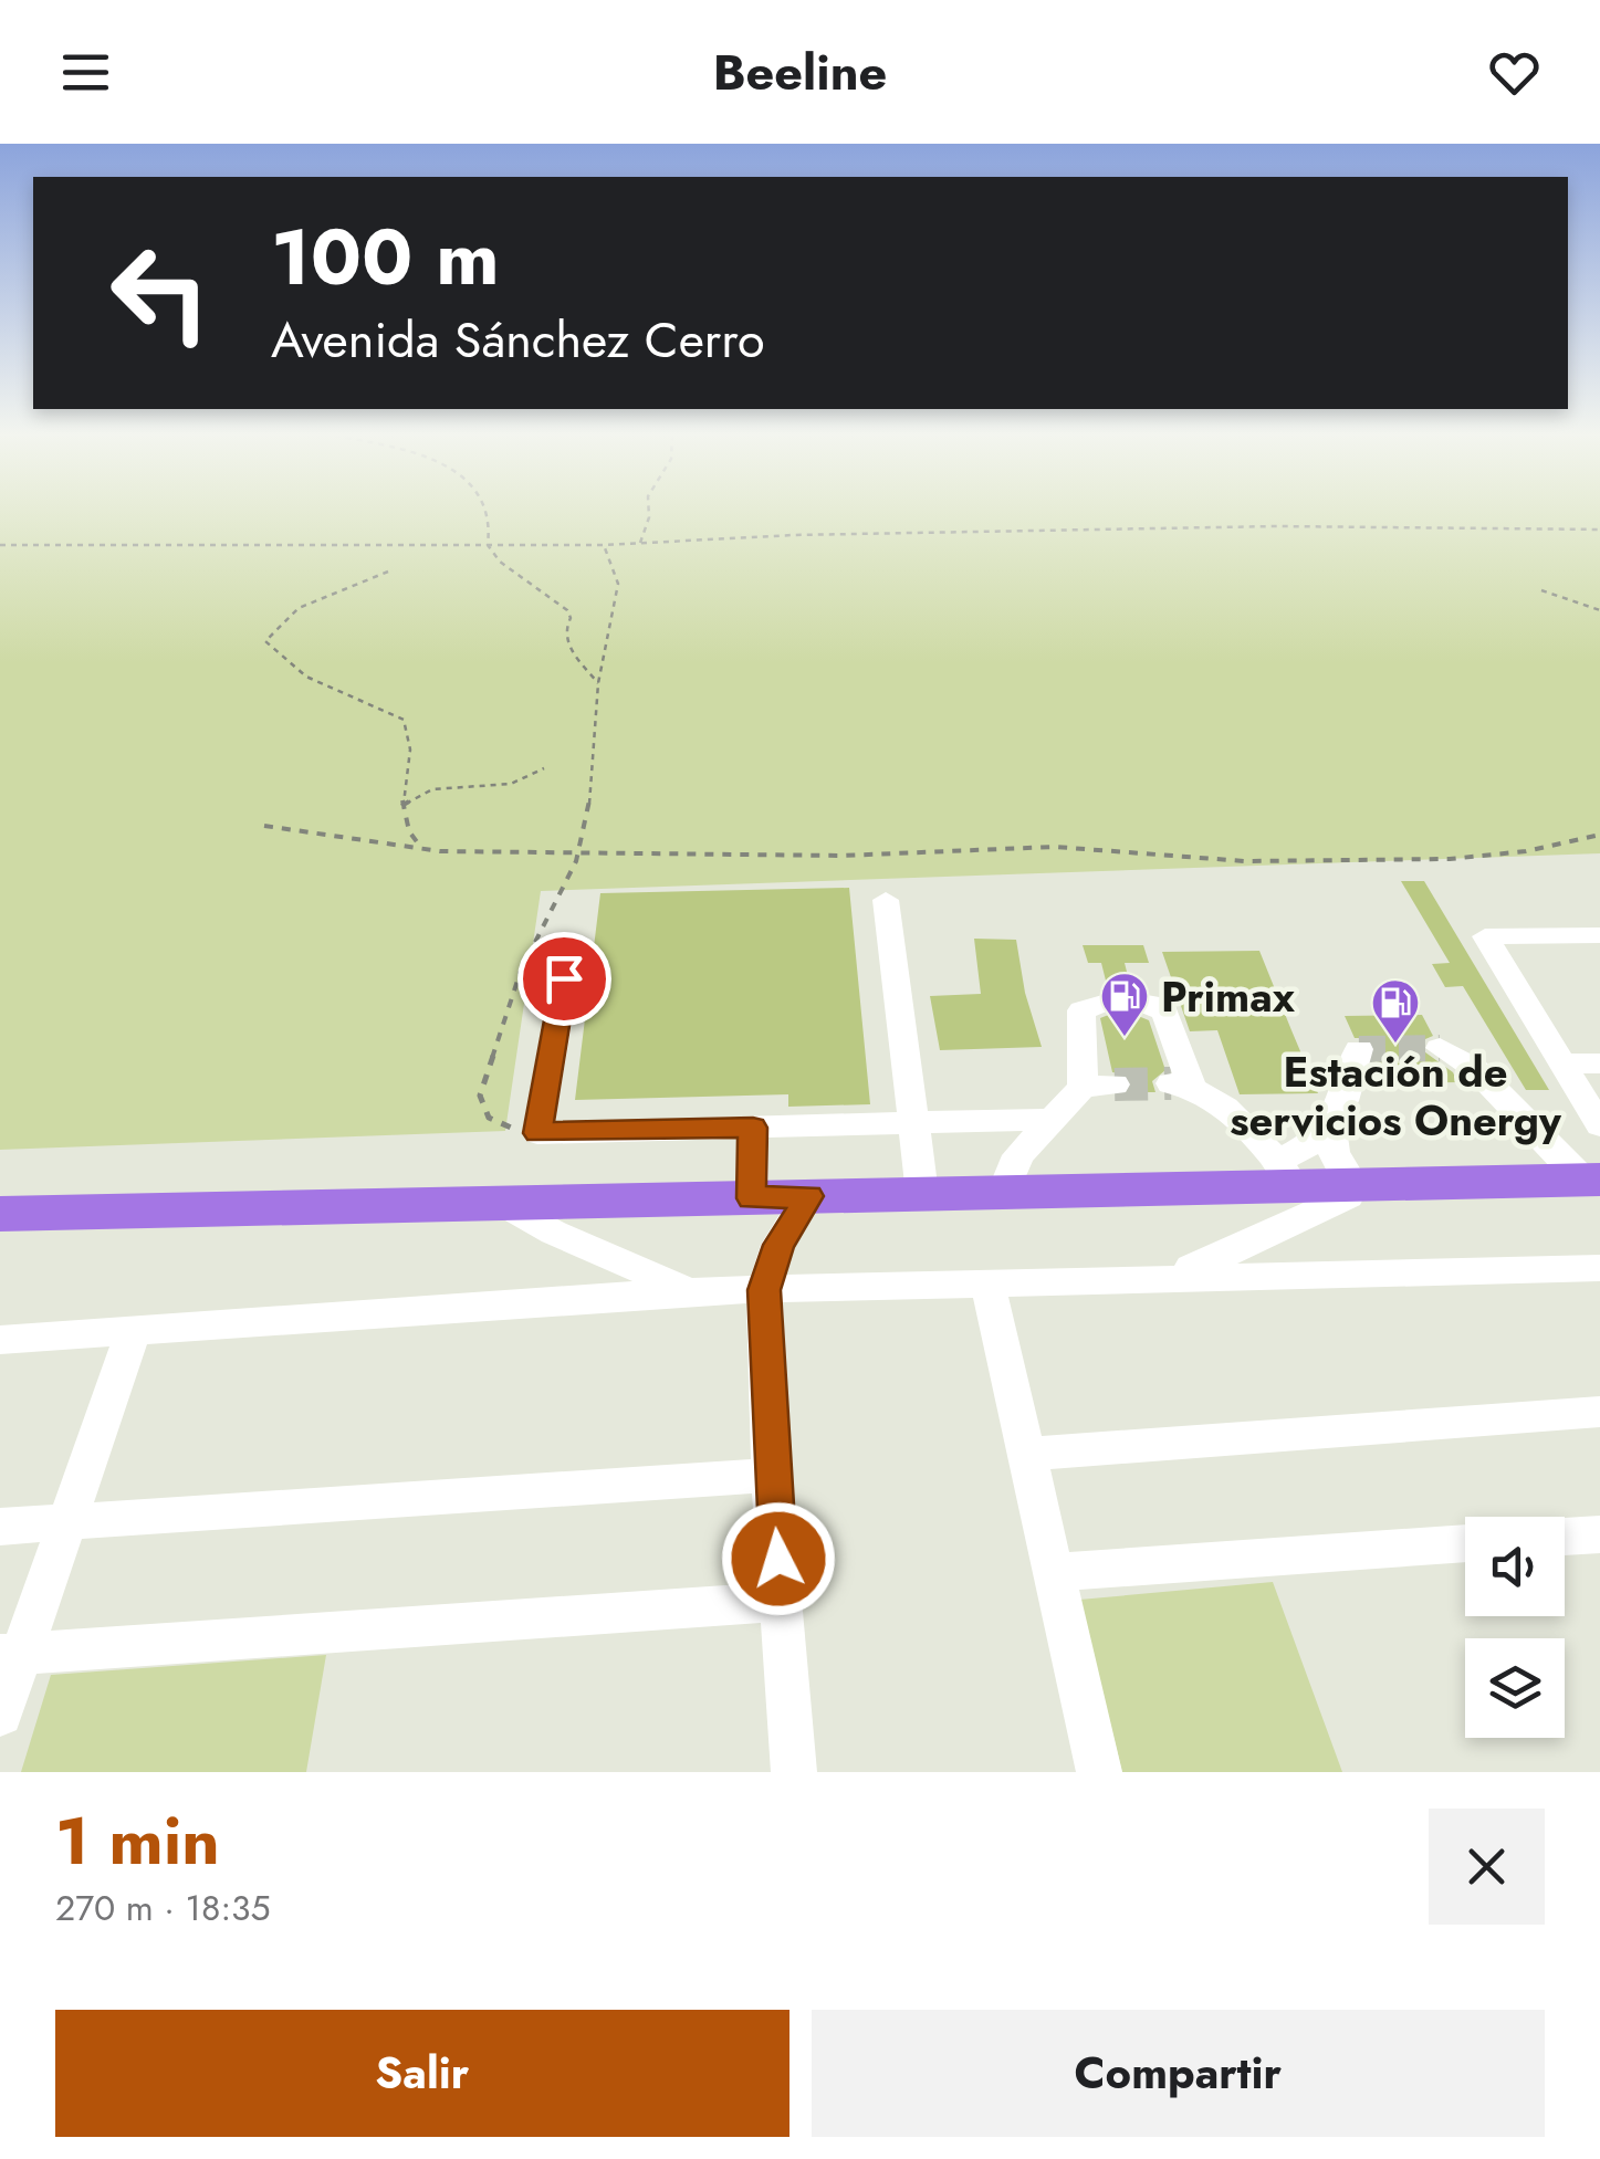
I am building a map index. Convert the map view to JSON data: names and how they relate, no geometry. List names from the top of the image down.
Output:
{
  "places": {
    "fuel station": ["Primax", "Estación de servicios Onergy"]
  },
  "page": {
    "header": "Beeline",
    "turn": ["100 m", "Avenida Sánchez Cerro"],
    "heading": ["1 min", "270 m · 18:35"],
    "buttons": ["Salir", "Compartir"]
  }
}
